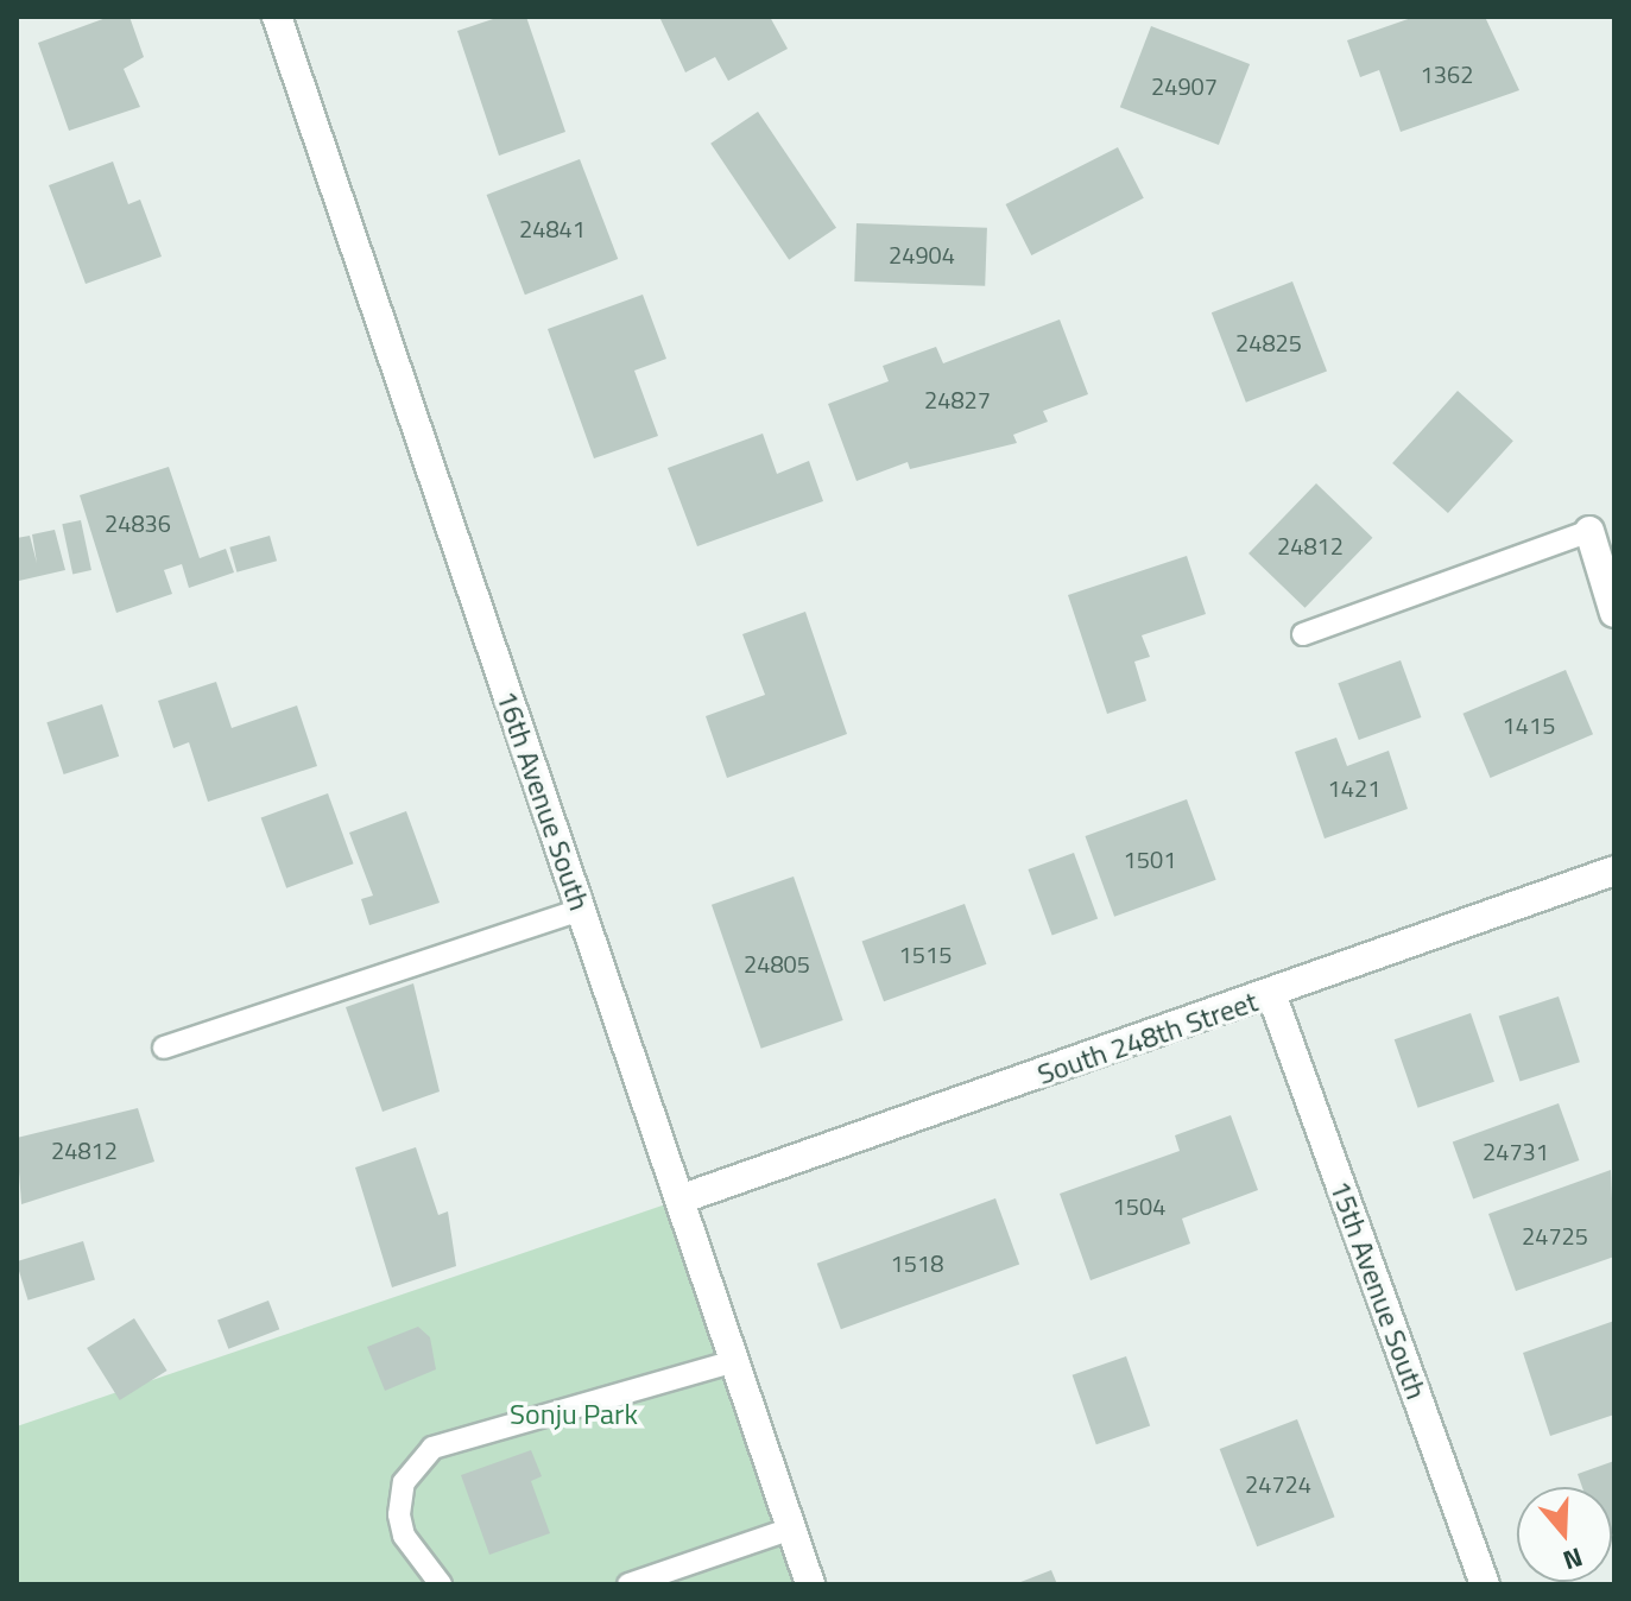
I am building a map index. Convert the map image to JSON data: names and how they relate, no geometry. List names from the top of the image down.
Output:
{
  "streets": {
    "street": ["16th Avenue South", "South 248th Street", "15th Avenue South"]
  },
  "crossings": [
    ["16th Avenue South", "South 248th Street"],
    ["South 248th Street", "15th Avenue South"]
  ],
  "parks": ["Sonju Park"],
  "house_numbers": [
    "1362",
    "24907",
    "24841",
    "24904",
    "24825",
    "24827",
    "24836",
    "24812",
    "1415",
    "1421",
    "1501",
    "1515",
    "24805",
    "24812",
    "24731",
    "1504",
    "24725",
    "1518",
    "24724"
  ],
  "north": "bottom"
}
